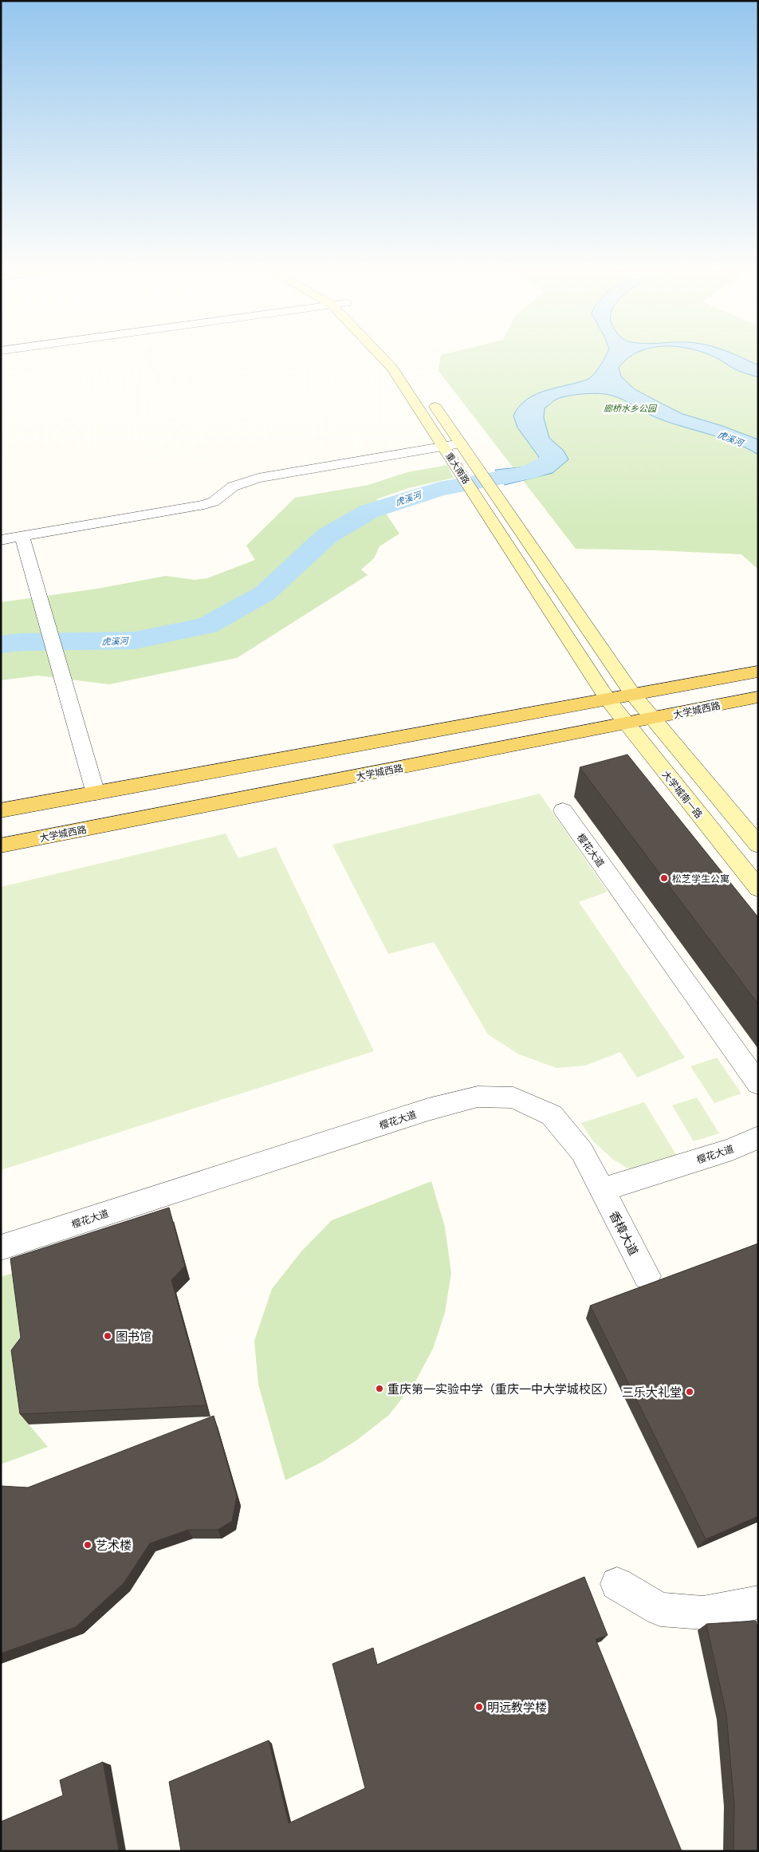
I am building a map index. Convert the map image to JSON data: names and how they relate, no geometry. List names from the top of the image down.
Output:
{
  "streets": {
    "main road": ["重大南路", "大学城西路", "大学城南一路"],
    "street": ["樱花大道", "香樟大道"]
  },
  "crossings": [
    ["重大南路", "大学城南一路"],
    ["大学城西路", "大学城南一路"],
    ["樱花大道", "香樟大道"]
  ],
  "water": ["虎溪河"],
  "parks": ["廊桥水乡公园"],
  "places": [
    "松芝学生公寓",
    "图书馆",
    "重庆第一实验中学（重庆一中大学城校区）",
    "三乐大礼堂",
    "艺术楼",
    "明远教学楼"
  ]
}
